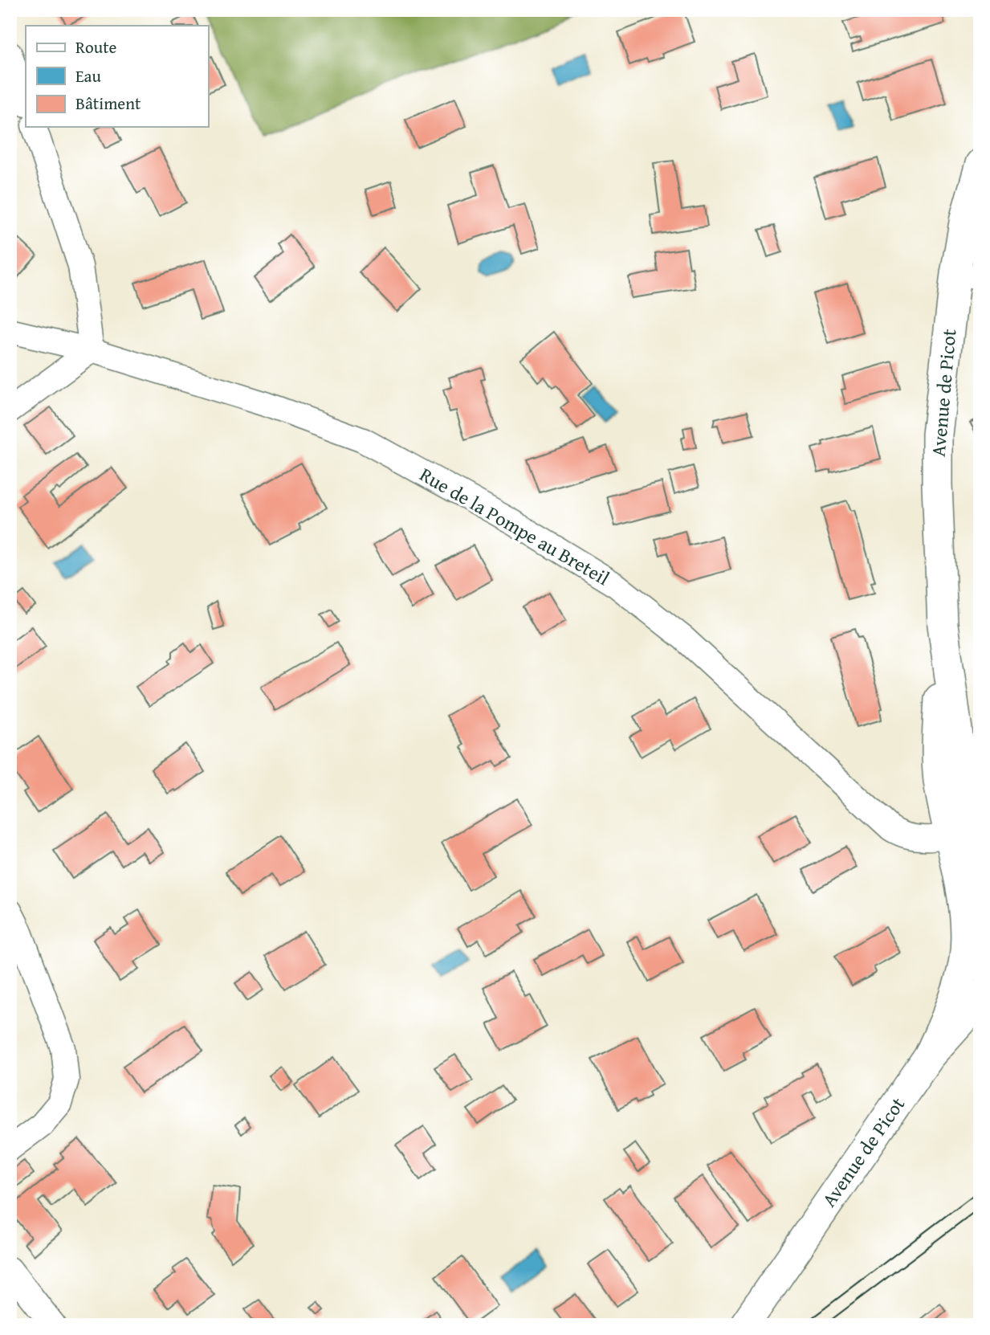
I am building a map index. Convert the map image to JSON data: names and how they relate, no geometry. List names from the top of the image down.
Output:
{
  "streets": {
    "street": ["Avenue de Picot", "Rue de la Pompe au Breteil"]
  },
  "crossings": [
    ["Avenue de Picot", "Rue de la Pompe au Breteil"]
  ],
  "legend": ["Route", "Eau", "Bâtiment"]
}
